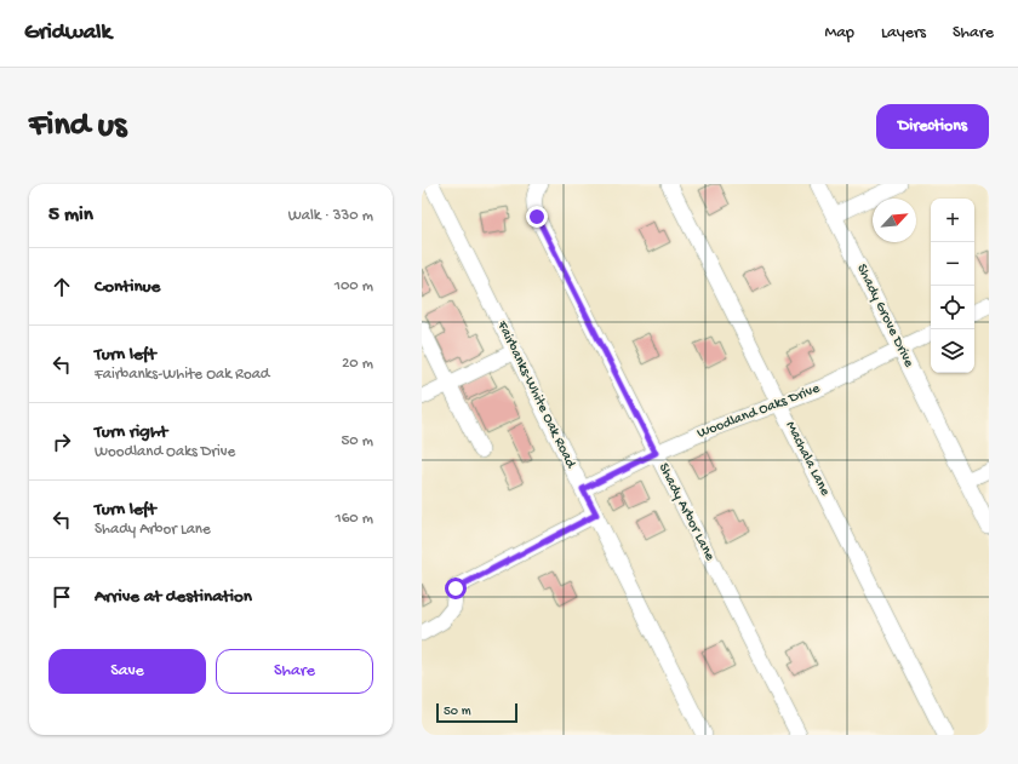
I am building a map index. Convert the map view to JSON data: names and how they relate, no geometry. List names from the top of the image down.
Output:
{
  "streets": {
    "street": [
      "Shady Grove Drive",
      "Fairbanks-White Oak Road",
      "Woodland Oaks Drive",
      "Machala Lane",
      "Shady Arbor Lane"
    ]
  },
  "crossings": [
    ["Shady Grove Drive", "Woodland Oaks Drive"],
    ["Fairbanks-White Oak Road", "Woodland Oaks Drive"],
    ["Woodland Oaks Drive", "Machala Lane"],
    ["Woodland Oaks Drive", "Shady Arbor Lane"]
  ],
  "scale_bar": "50 m",
  "north": "top right",
  "page": {
    "header": "Gridwalk",
    "nav": ["Map", "Layers", "Share"],
    "buttons": [
      "Directions",
      ["Save", "Share"]
    ],
    "title": "Find us",
    "heading": ["5 min", "Walk · 330 m"],
    "map_buttons": ["+", "−"],
    "list": [
      ["Continue", "100 m"],
      ["Turn left", "Fairbanks-White Oak Road", "20 m"],
      ["Turn right", "Woodland Oaks Drive", "50 m"],
      ["Turn left", "Shady Arbor Lane", "160 m"],
      "Arrive at destination"
    ],
    "scale": "50 m"
  }
}
